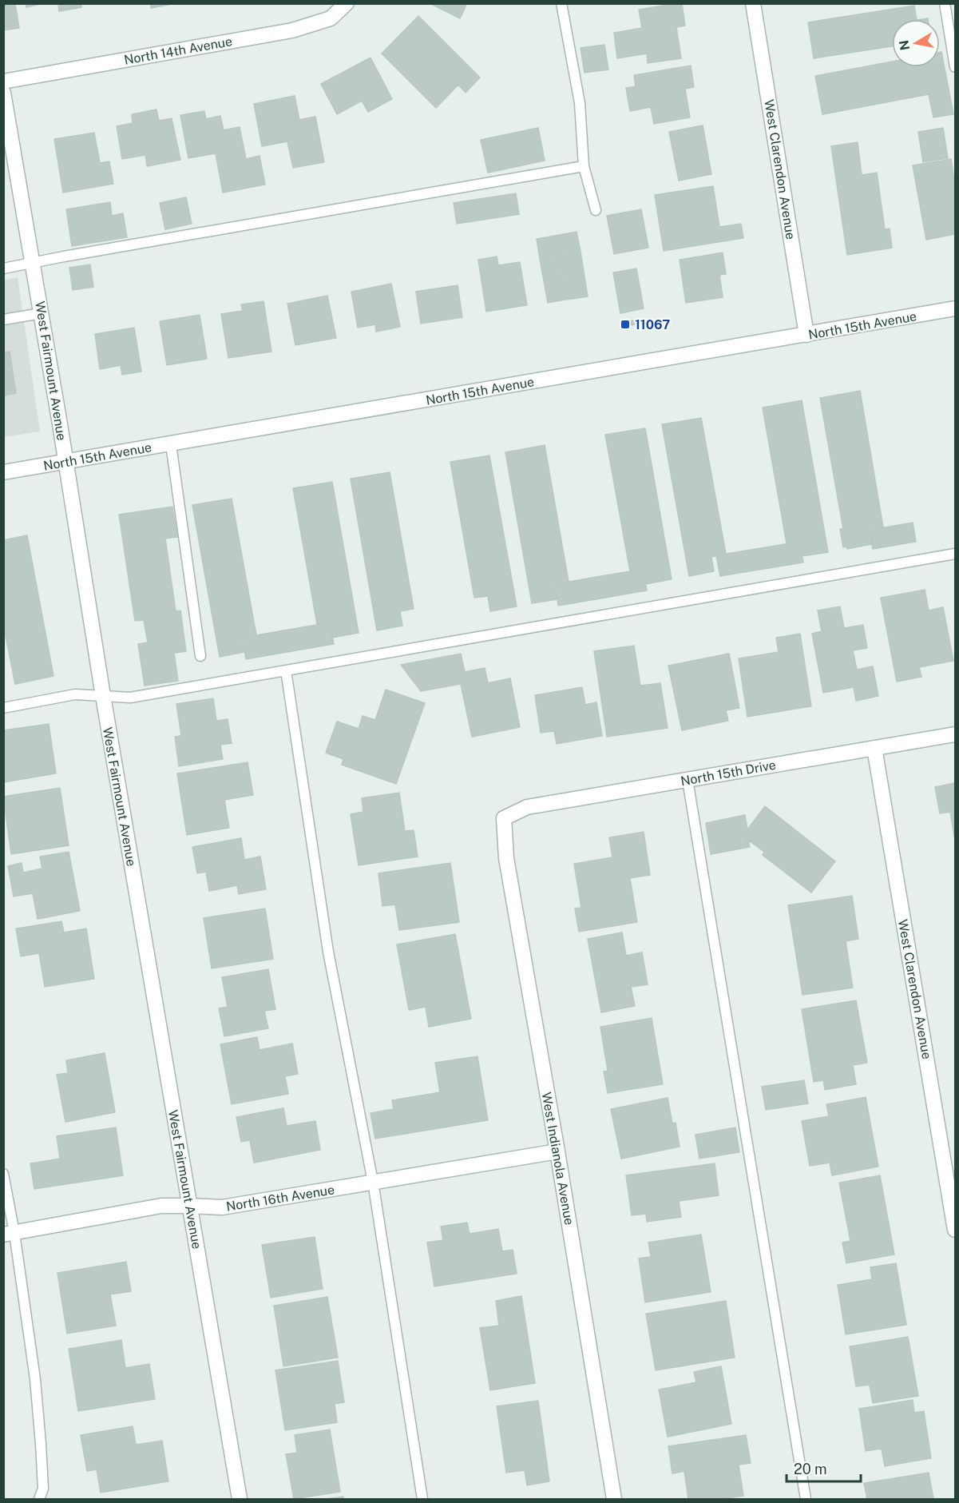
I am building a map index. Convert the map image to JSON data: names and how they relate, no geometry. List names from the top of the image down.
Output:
{
  "streets": {
    "street": [
      "North 14th Avenue",
      "West Clarendon Avenue",
      "North 15th Avenue",
      "West Fairmount Avenue",
      "North 15th Drive",
      "West Indianola Avenue",
      "North 16th Avenue"
    ]
  },
  "crossings": [
    ["West Clarendon Avenue", "North 15th Avenue"],
    ["West Clarendon Avenue", "North 15th Drive"],
    ["North 15th Avenue", "West Fairmount Avenue"],
    ["West Fairmount Avenue", "North 16th Avenue"],
    ["North 15th Drive", "West Indianola Avenue"],
    ["West Indianola Avenue", "North 16th Avenue"]
  ],
  "places": {
    "transit": ["11067"]
  },
  "scale_bar": "20 m",
  "north": "left"
}
